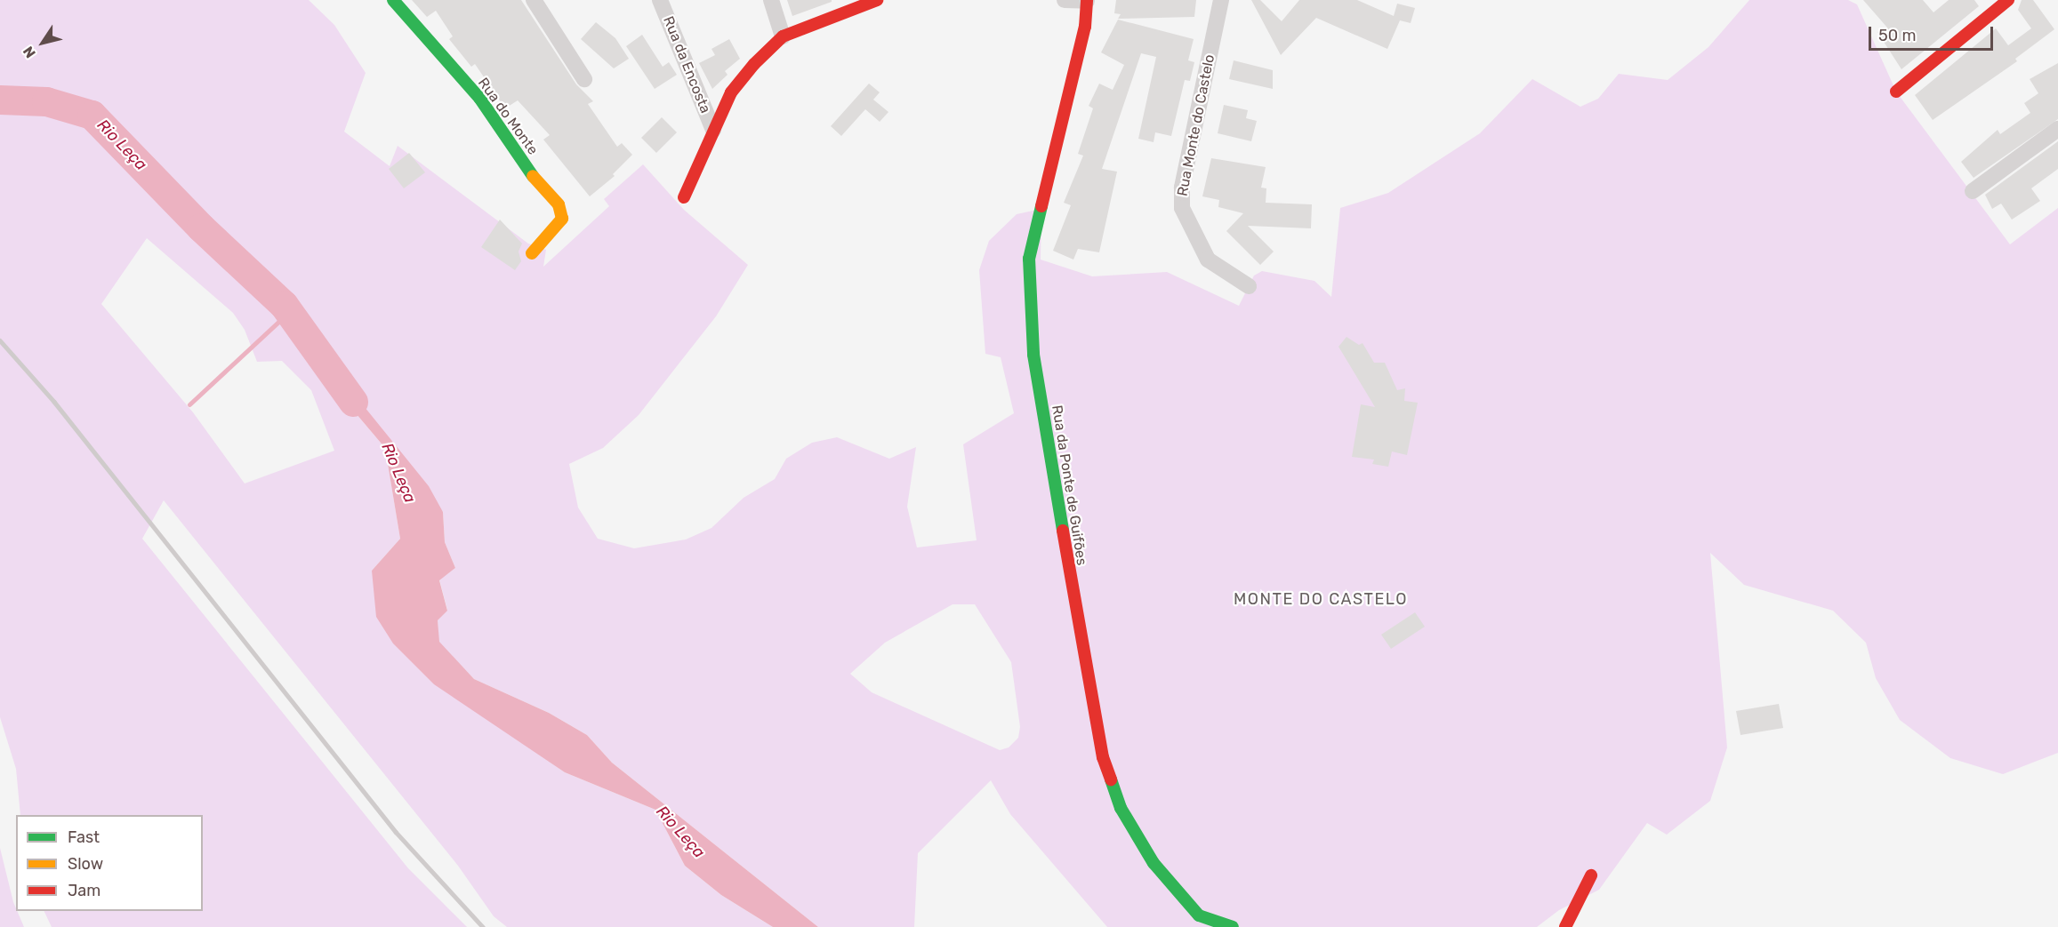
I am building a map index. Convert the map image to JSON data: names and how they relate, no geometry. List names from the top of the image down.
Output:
{
  "streets": {
    "street": [
      "Rua da Encosta",
      "Rua do Monte",
      "Rua Monte do Castelo",
      "Rua da Ponte de Guifões"
    ]
  },
  "districts": ["MONTE DO CASTELO"],
  "water": ["Rio Leça"],
  "legend": ["Fast", "Slow", "Jam"],
  "scale_bar": "50 m",
  "north": "bottom left"
}
